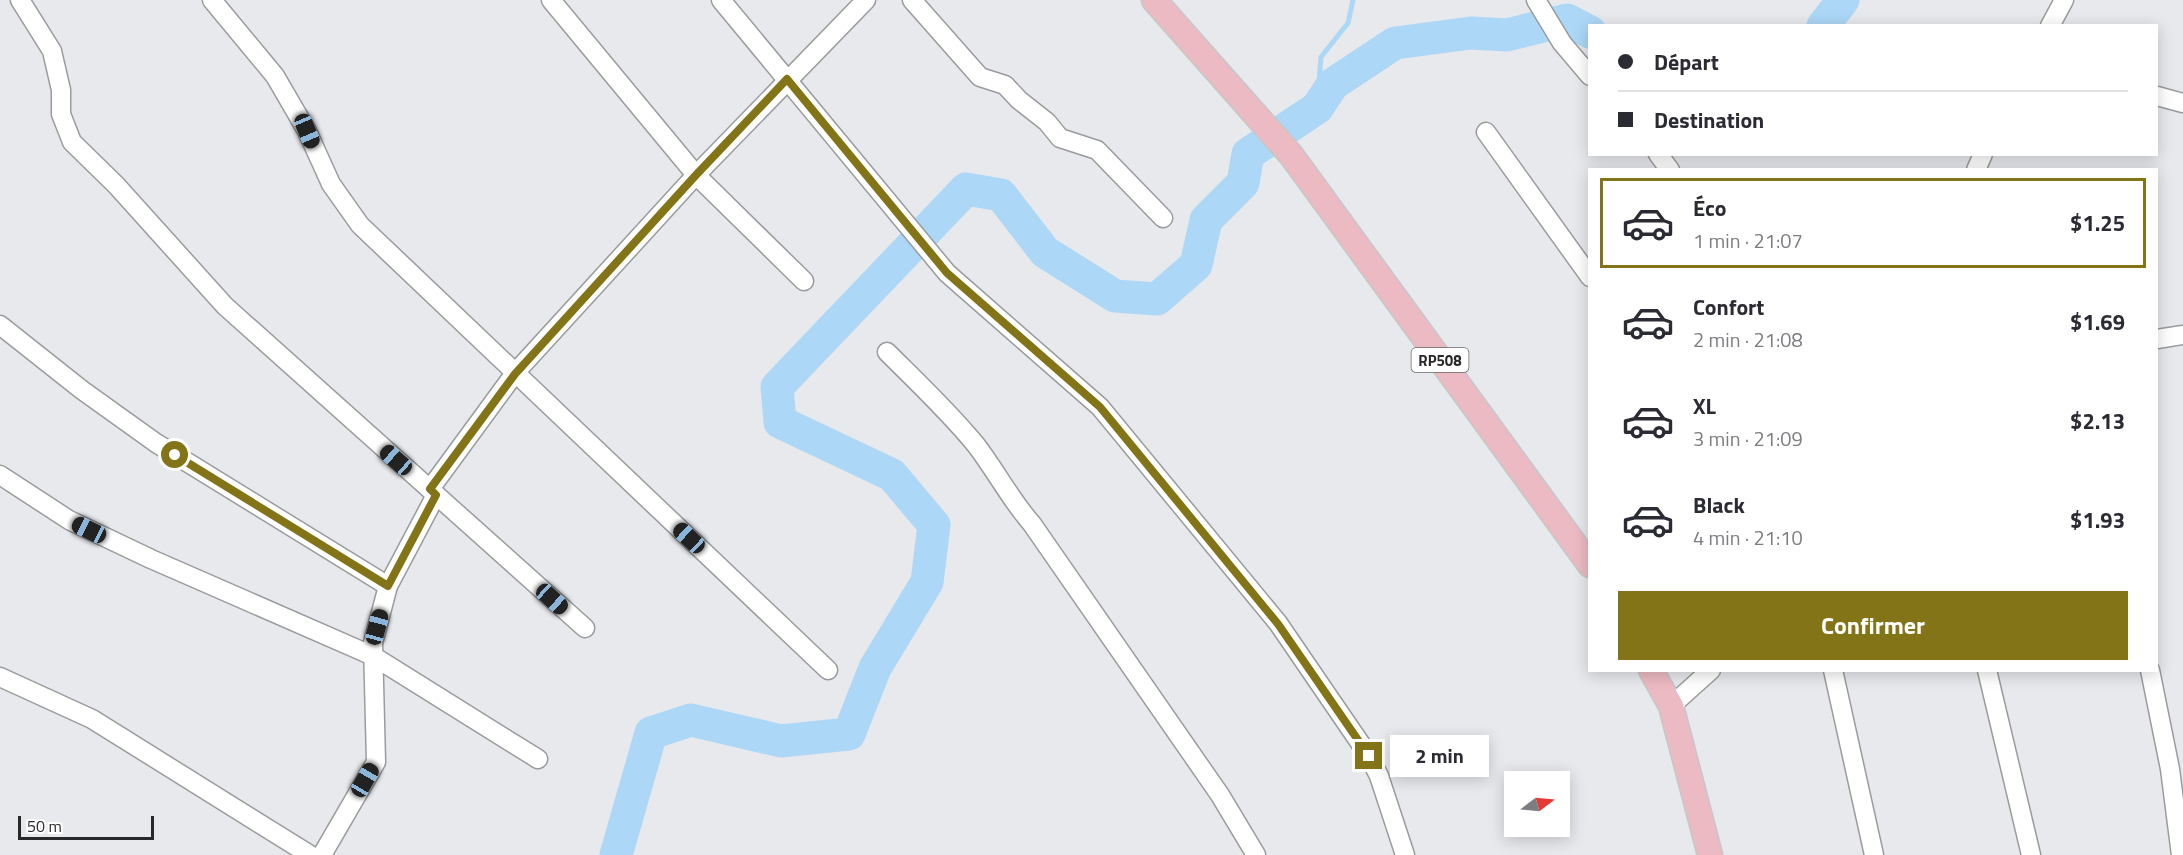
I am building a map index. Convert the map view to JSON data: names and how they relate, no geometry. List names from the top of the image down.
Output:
{
  "streets": {
    "main road": ["RP508"]
  },
  "scale_bar": "50 m",
  "north": "right",
  "page": {
    "banner": ["Départ", "Destination"],
    "list": [
      {
        "name": "Éco",
        "note": "1 min · 21:07",
        "value": "$1.25"
      },
      {
        "name": "Confort",
        "note": "2 min · 21:08",
        "value": "$1.69"
      },
      {
        "name": "XL",
        "note": "3 min · 21:09",
        "value": "$2.13"
      },
      {
        "name": "Black",
        "note": "4 min · 21:10",
        "value": "$1.93"
      }
    ],
    "buttons": "Confirmer",
    "bubble": "2 min",
    "scale": "50 m"
  }
}
